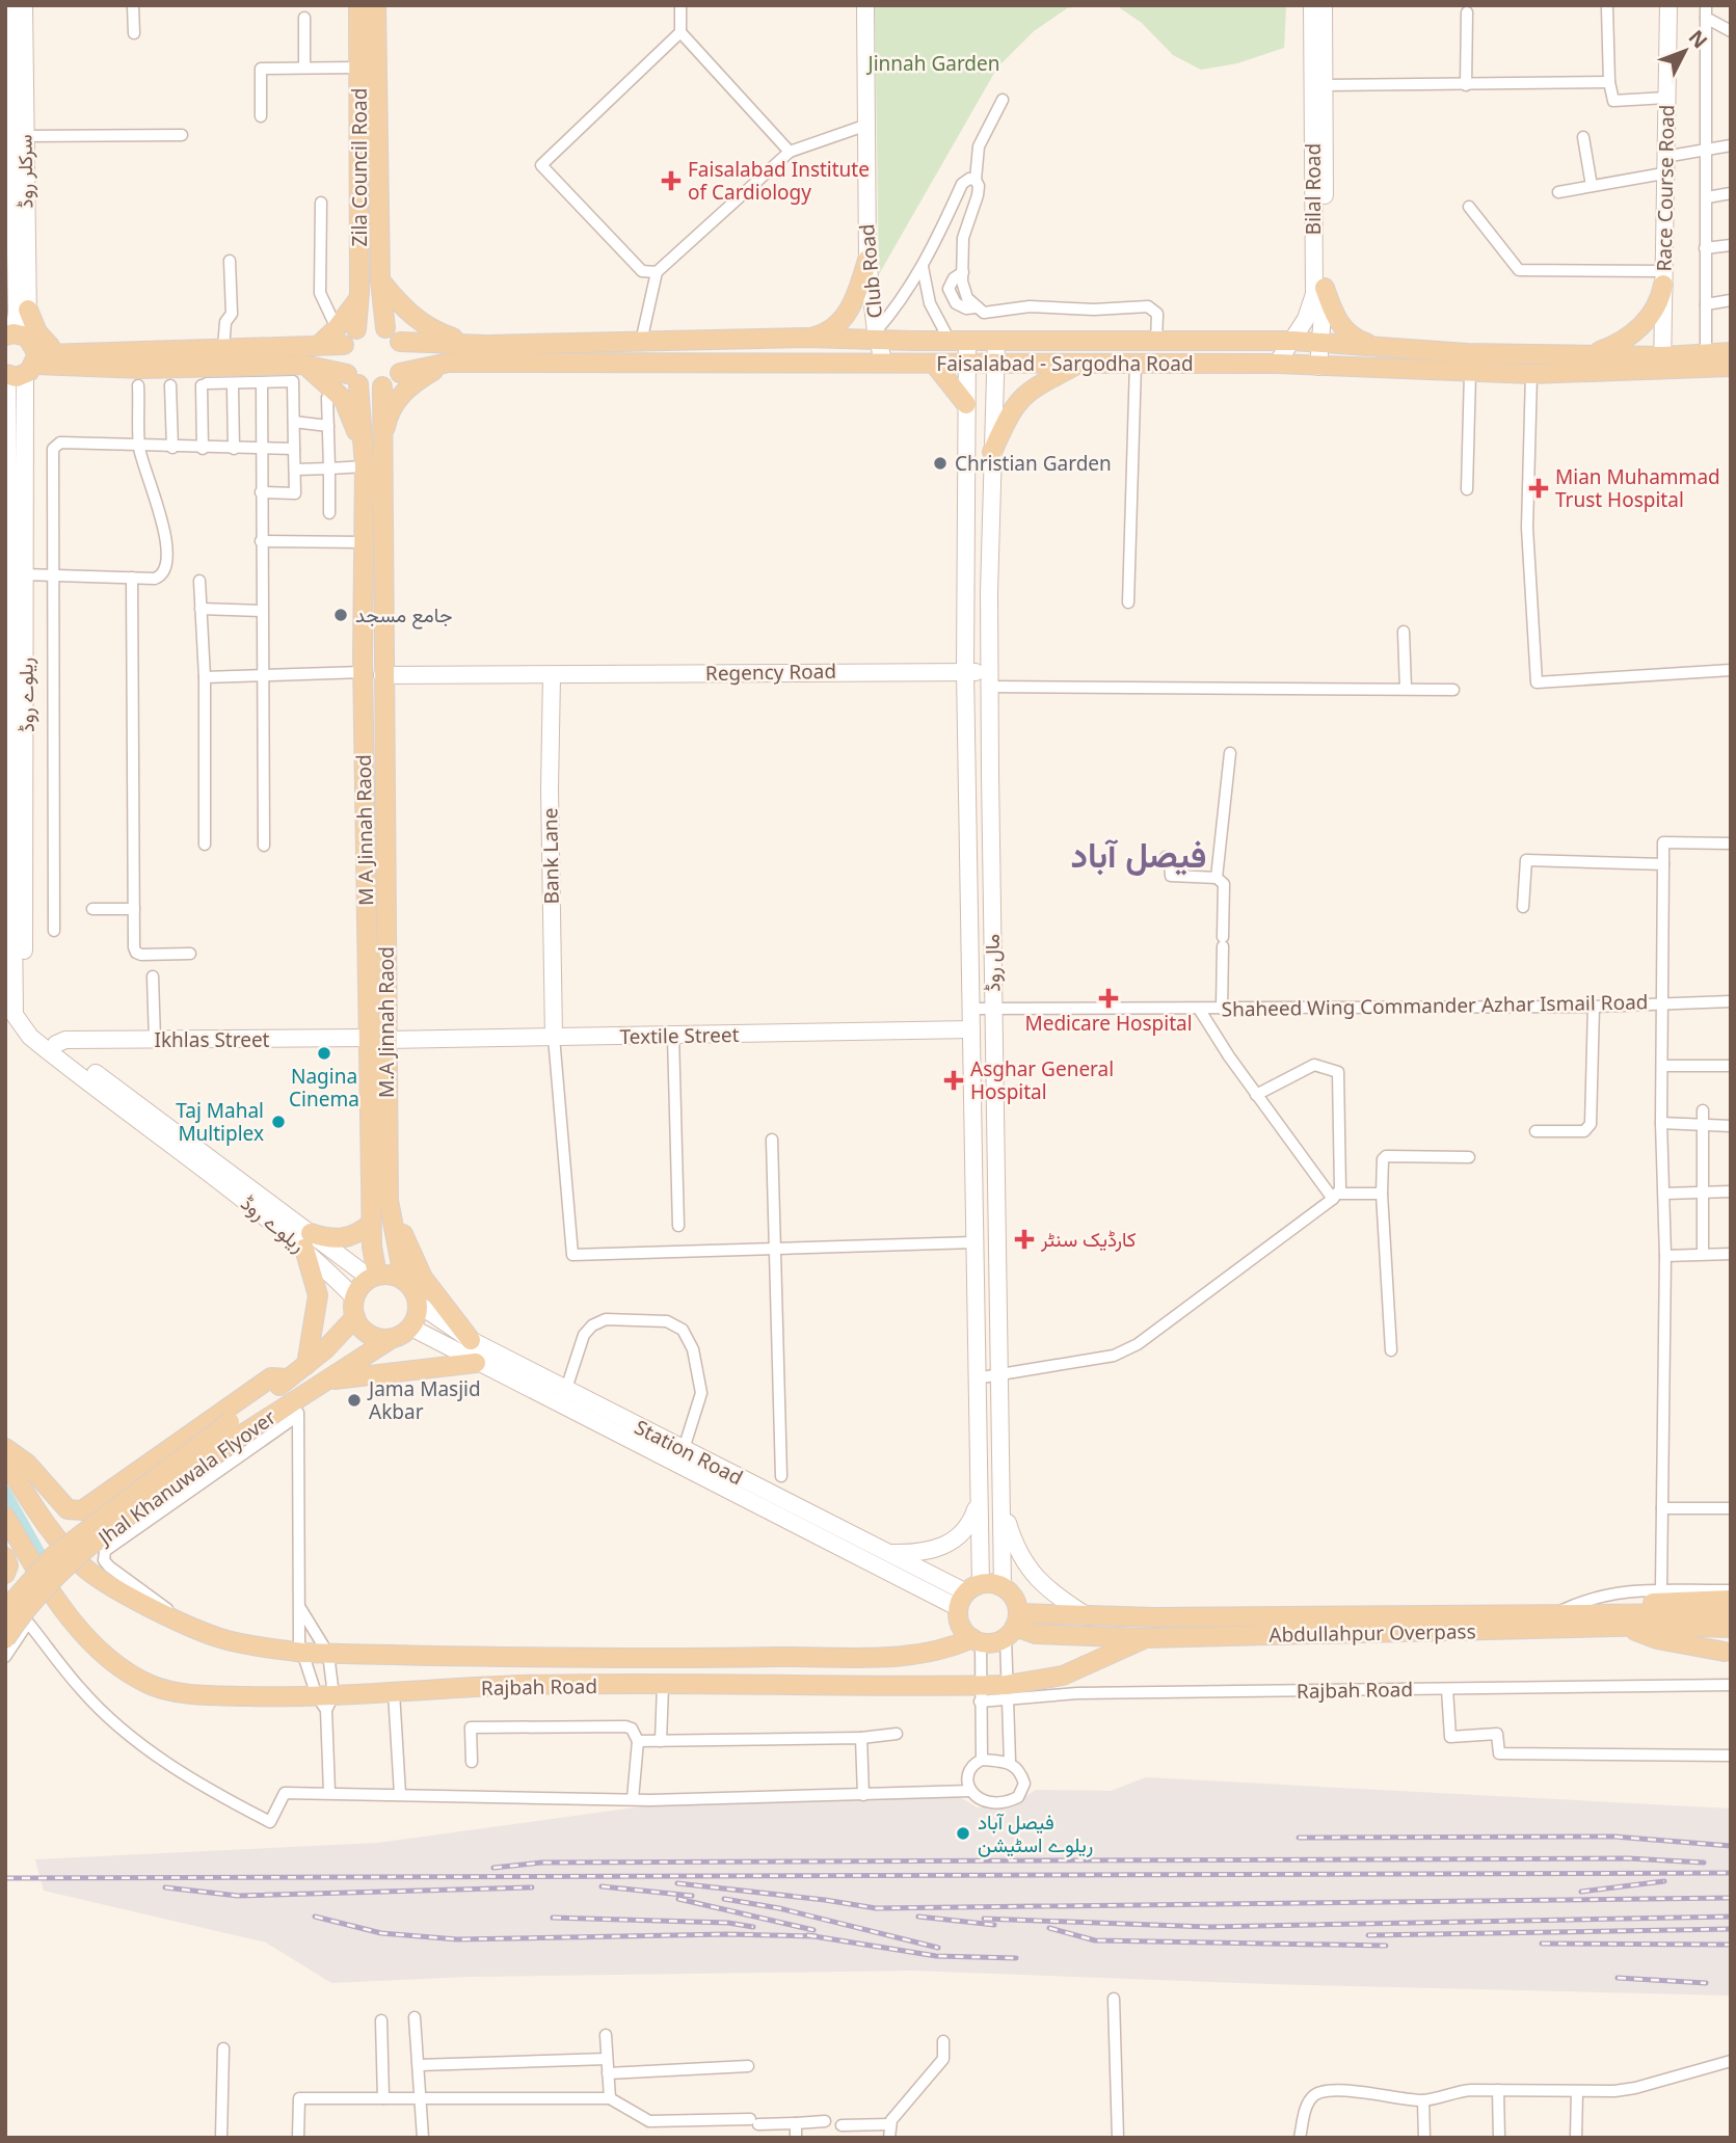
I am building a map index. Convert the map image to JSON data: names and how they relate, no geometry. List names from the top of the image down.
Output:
{
  "streets": {
    "main road": [
      "Zila Council Road",
      "سرکلر روڈ",
      "Race Course Road",
      "Bilal Road",
      "Club Road",
      "Faisalabad - Sargodha Road",
      "Regency Road",
      "ریلوے روڈ",
      "M A Jinnah Raod",
      "Bank Lane",
      "مال روڈ",
      "M.A Jinnah Raod",
      "Textile Street",
      "Ikhlas Street",
      "Station Road",
      "Jhal Khanuwala Flyover",
      "Abdullahpur Overpass",
      "Rajbah Road"
    ],
    "street": ["Shaheed Wing Commander Azhar Ismail Road"]
  },
  "crossings": [
    ["Zila Council Road", "Faisalabad - Sargodha Road"],
    ["Zila Council Road", "M A Jinnah Raod"],
    ["Race Course Road", "Faisalabad - Sargodha Road"],
    ["Bilal Road", "Faisalabad - Sargodha Road"],
    ["Club Road", "Faisalabad - Sargodha Road"],
    ["Faisalabad - Sargodha Road", "M A Jinnah Raod"],
    ["Faisalabad - Sargodha Road", "مال روڈ"],
    ["Regency Road", "M A Jinnah Raod"],
    ["Regency Road", "Bank Lane"],
    ["Regency Road", "مال روڈ"],
    ["Regency Road", "M.A Jinnah Raod"],
    ["ریلوے روڈ", "M A Jinnah Raod"],
    ["ریلوے روڈ", "M.A Jinnah Raod"],
    ["ریلوے روڈ", "Ikhlas Street"],
    ["ریلوے روڈ", "Station Road"],
    ["ریلوے روڈ", "Jhal Khanuwala Flyover"],
    ["M A Jinnah Raod", "M.A Jinnah Raod"],
    ["M A Jinnah Raod", "Textile Street"],
    ["M A Jinnah Raod", "Ikhlas Street"],
    ["M A Jinnah Raod", "Station Road"],
    ["M A Jinnah Raod", "Jhal Khanuwala Flyover"],
    ["Bank Lane", "Textile Street"],
    ["مال روڈ", "Shaheed Wing Commander Azhar Ismail Road"],
    ["مال روڈ", "Textile Street"],
    ["مال روڈ", "Station Road"],
    ["مال روڈ", "Abdullahpur Overpass"],
    ["مال روڈ", "Rajbah Road"],
    ["M.A Jinnah Raod", "Textile Street"],
    ["M.A Jinnah Raod", "Ikhlas Street"],
    ["M.A Jinnah Raod", "Station Road"],
    ["M.A Jinnah Raod", "Jhal Khanuwala Flyover"],
    ["Textile Street", "Ikhlas Street"],
    ["Station Road", "Jhal Khanuwala Flyover"],
    ["Station Road", "Abdullahpur Overpass"],
    ["Station Road", "Rajbah Road"],
    ["Abdullahpur Overpass", "Rajbah Road"]
  ],
  "districts": ["فیصل آباد"],
  "parks": ["Jinnah Garden"],
  "places": {
    "health": [
      "Faisalabad Institute of Cardiology",
      "Mian Muhammad Trust Hospital",
      "Medicare Hospital",
      "Asghar General Hospital",
      "کارڈیک سنٹر"
    ],
    "other": [
      "Christian Garden",
      "جامع مسجد",
      "Nagina Cinema",
      "Taj Mahal Multiplex",
      "Jama Masjid Akbar",
      "فیصل آباد ریلوے اسٹیشن"
    ]
  },
  "north": "top right"
}
